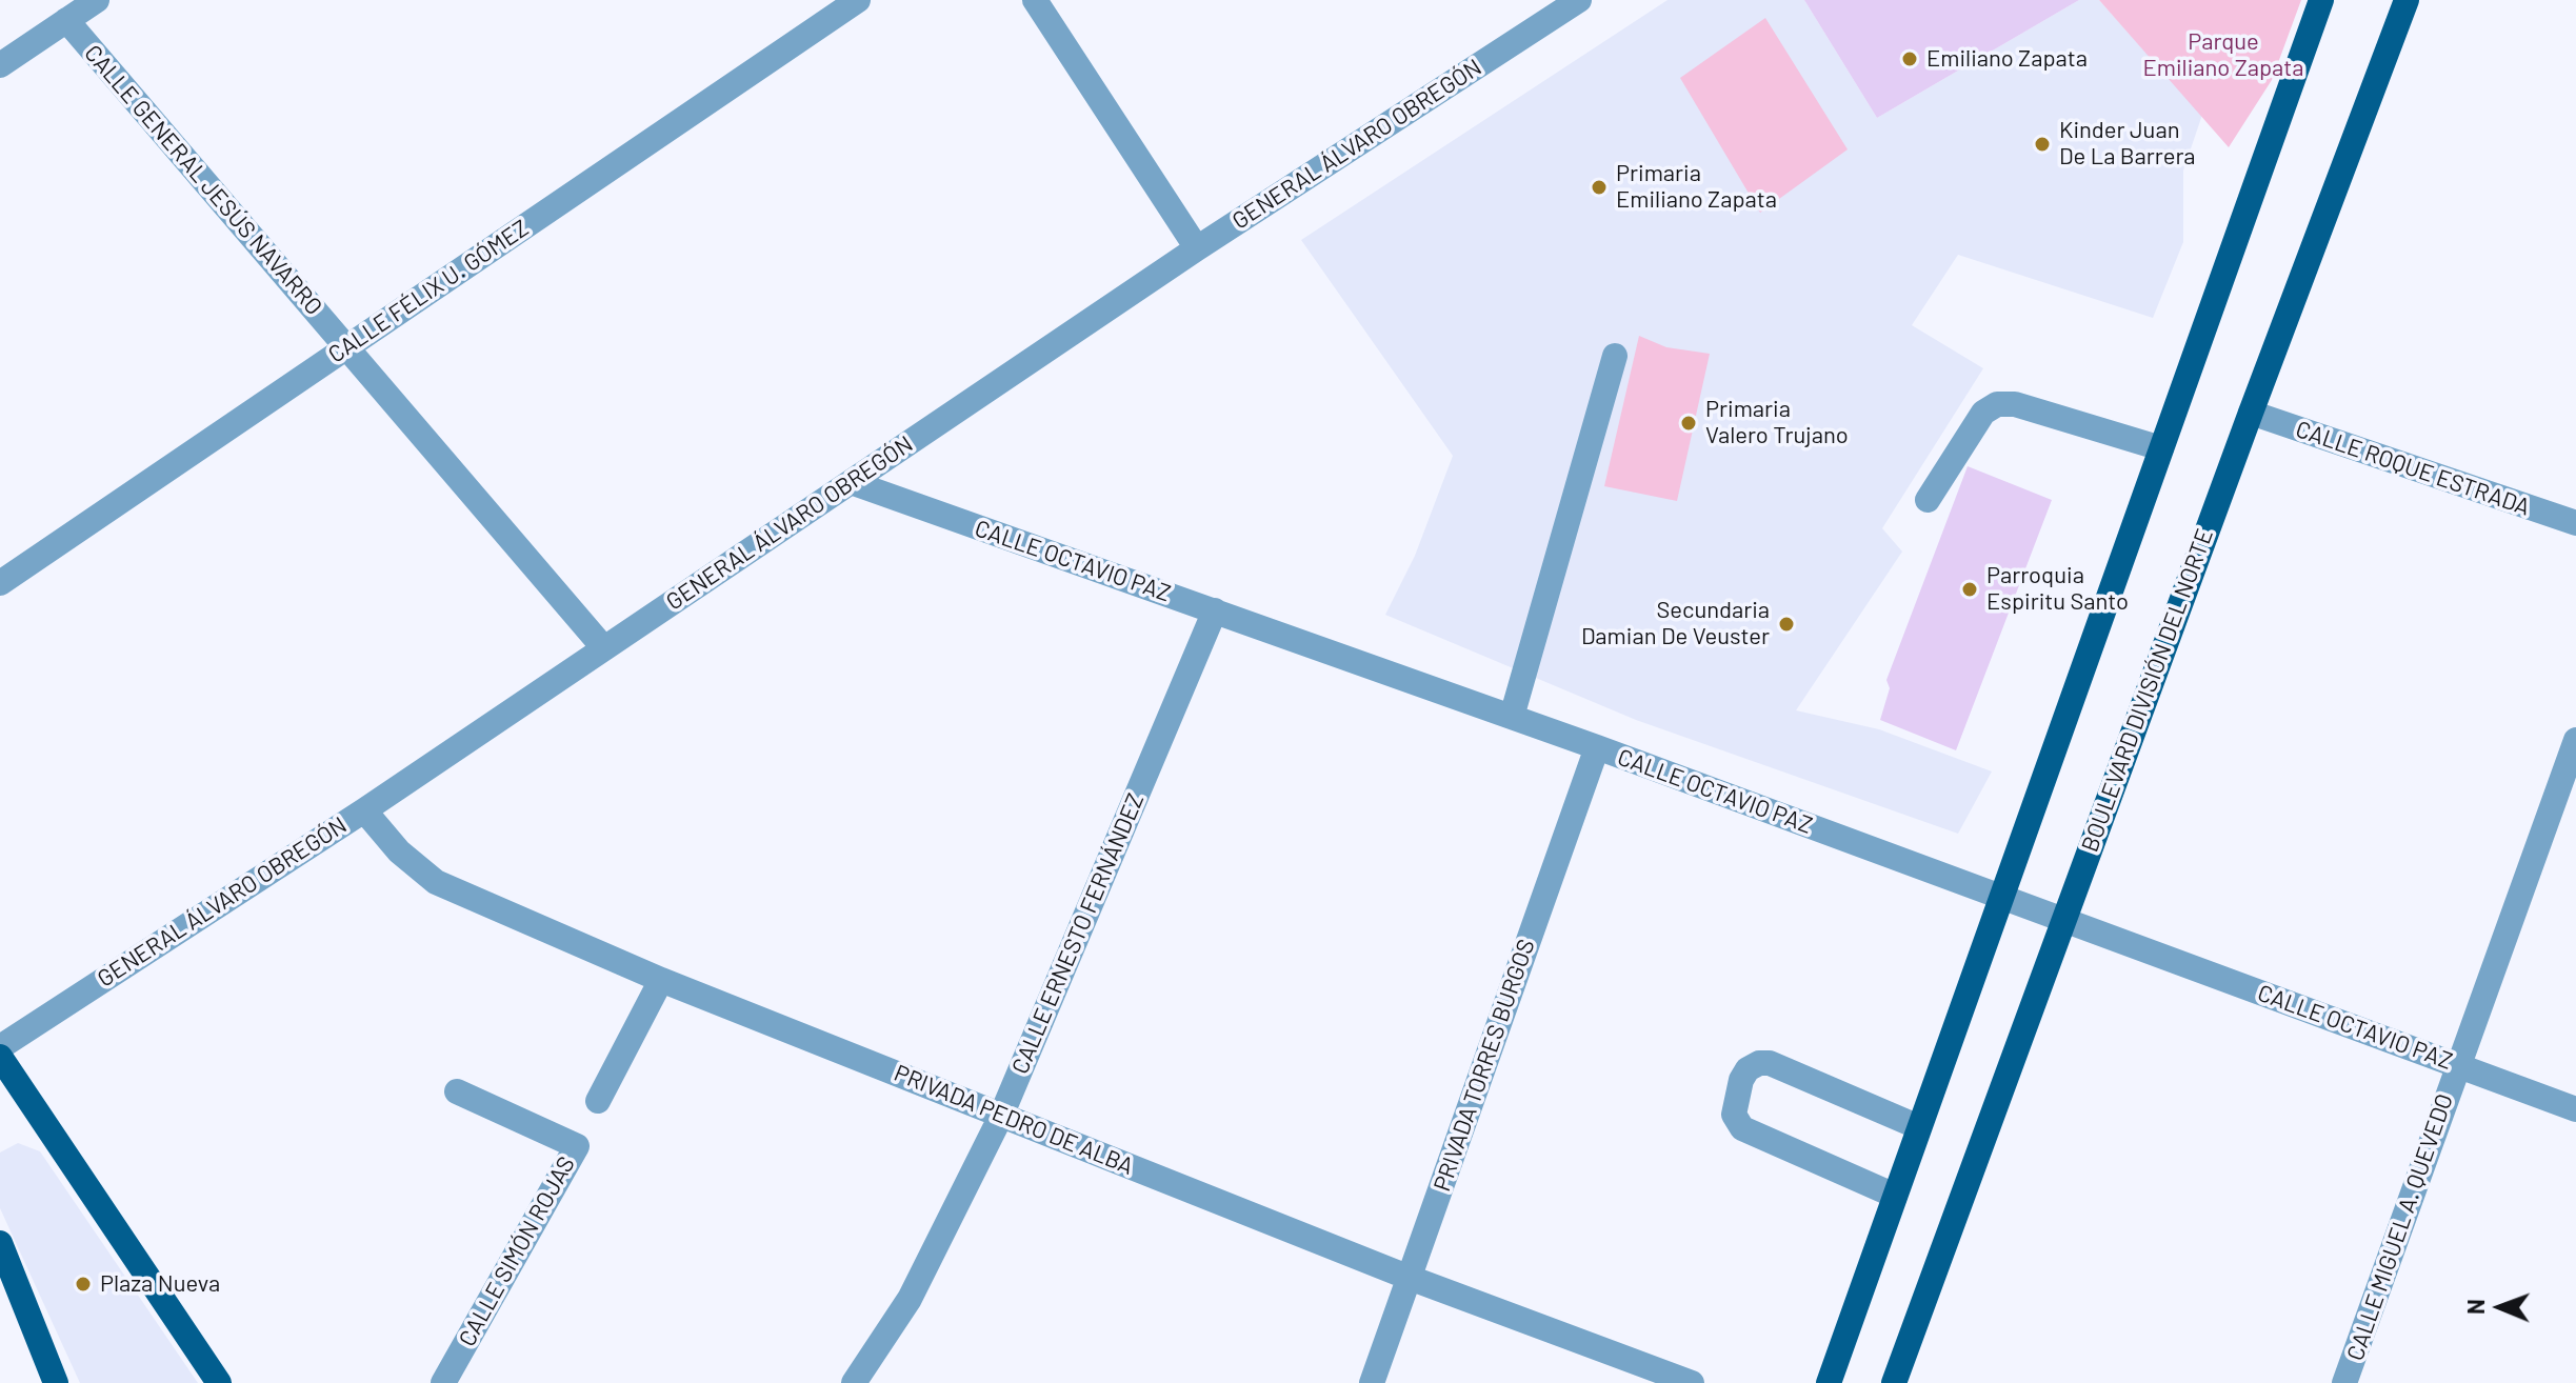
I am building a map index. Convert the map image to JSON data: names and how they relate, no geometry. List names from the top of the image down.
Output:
{
  "streets": {
    "main road": ["BOULEVARD DIVISIÓN DEL NORTE"],
    "street": [
      "GENERAL ÁLVARO OBREGÓN",
      "CALLE GENERAL JESÚS NAVARRO",
      "CALLE FÉLIX U. GÓMEZ",
      "CALLE ROQUE ESTRADA",
      "CALLE OCTAVIO PAZ",
      "CALLE ERNESTO FERNÁNDEZ",
      "PRIVADA TORRES BURGOS",
      "PRIVADA PEDRO DE ALBA",
      "CALLE MIGUEL A. QUEVEDO",
      "CALLE SIMÓN ROJAS"
    ]
  },
  "crossings": [
    ["GENERAL ÁLVARO OBREGÓN", "CALLE GENERAL JESÚS NAVARRO"],
    ["GENERAL ÁLVARO OBREGÓN", "CALLE OCTAVIO PAZ"],
    ["GENERAL ÁLVARO OBREGÓN", "PRIVADA PEDRO DE ALBA"],
    ["CALLE GENERAL JESÚS NAVARRO", "CALLE FÉLIX U. GÓMEZ"],
    ["CALLE ROQUE ESTRADA", "BOULEVARD DIVISIÓN DEL NORTE"],
    ["CALLE OCTAVIO PAZ", "BOULEVARD DIVISIÓN DEL NORTE"],
    ["CALLE OCTAVIO PAZ", "CALLE ERNESTO FERNÁNDEZ"],
    ["CALLE OCTAVIO PAZ", "PRIVADA TORRES BURGOS"],
    ["CALLE OCTAVIO PAZ", "CALLE MIGUEL A. QUEVEDO"],
    ["CALLE ERNESTO FERNÁNDEZ", "PRIVADA PEDRO DE ALBA"],
    ["PRIVADA TORRES BURGOS", "PRIVADA PEDRO DE ALBA"]
  ],
  "parks": ["Parque Emiliano Zapata"],
  "places": [
    "Emiliano Zapata",
    "Kinder Juan De La Barrera",
    "Primaria Emiliano Zapata",
    "Primaria Valero Trujano",
    "Parroquia Espiritu Santo",
    "Secundaria Damian De Veuster",
    "Plaza Nueva"
  ],
  "north": "left"
}
